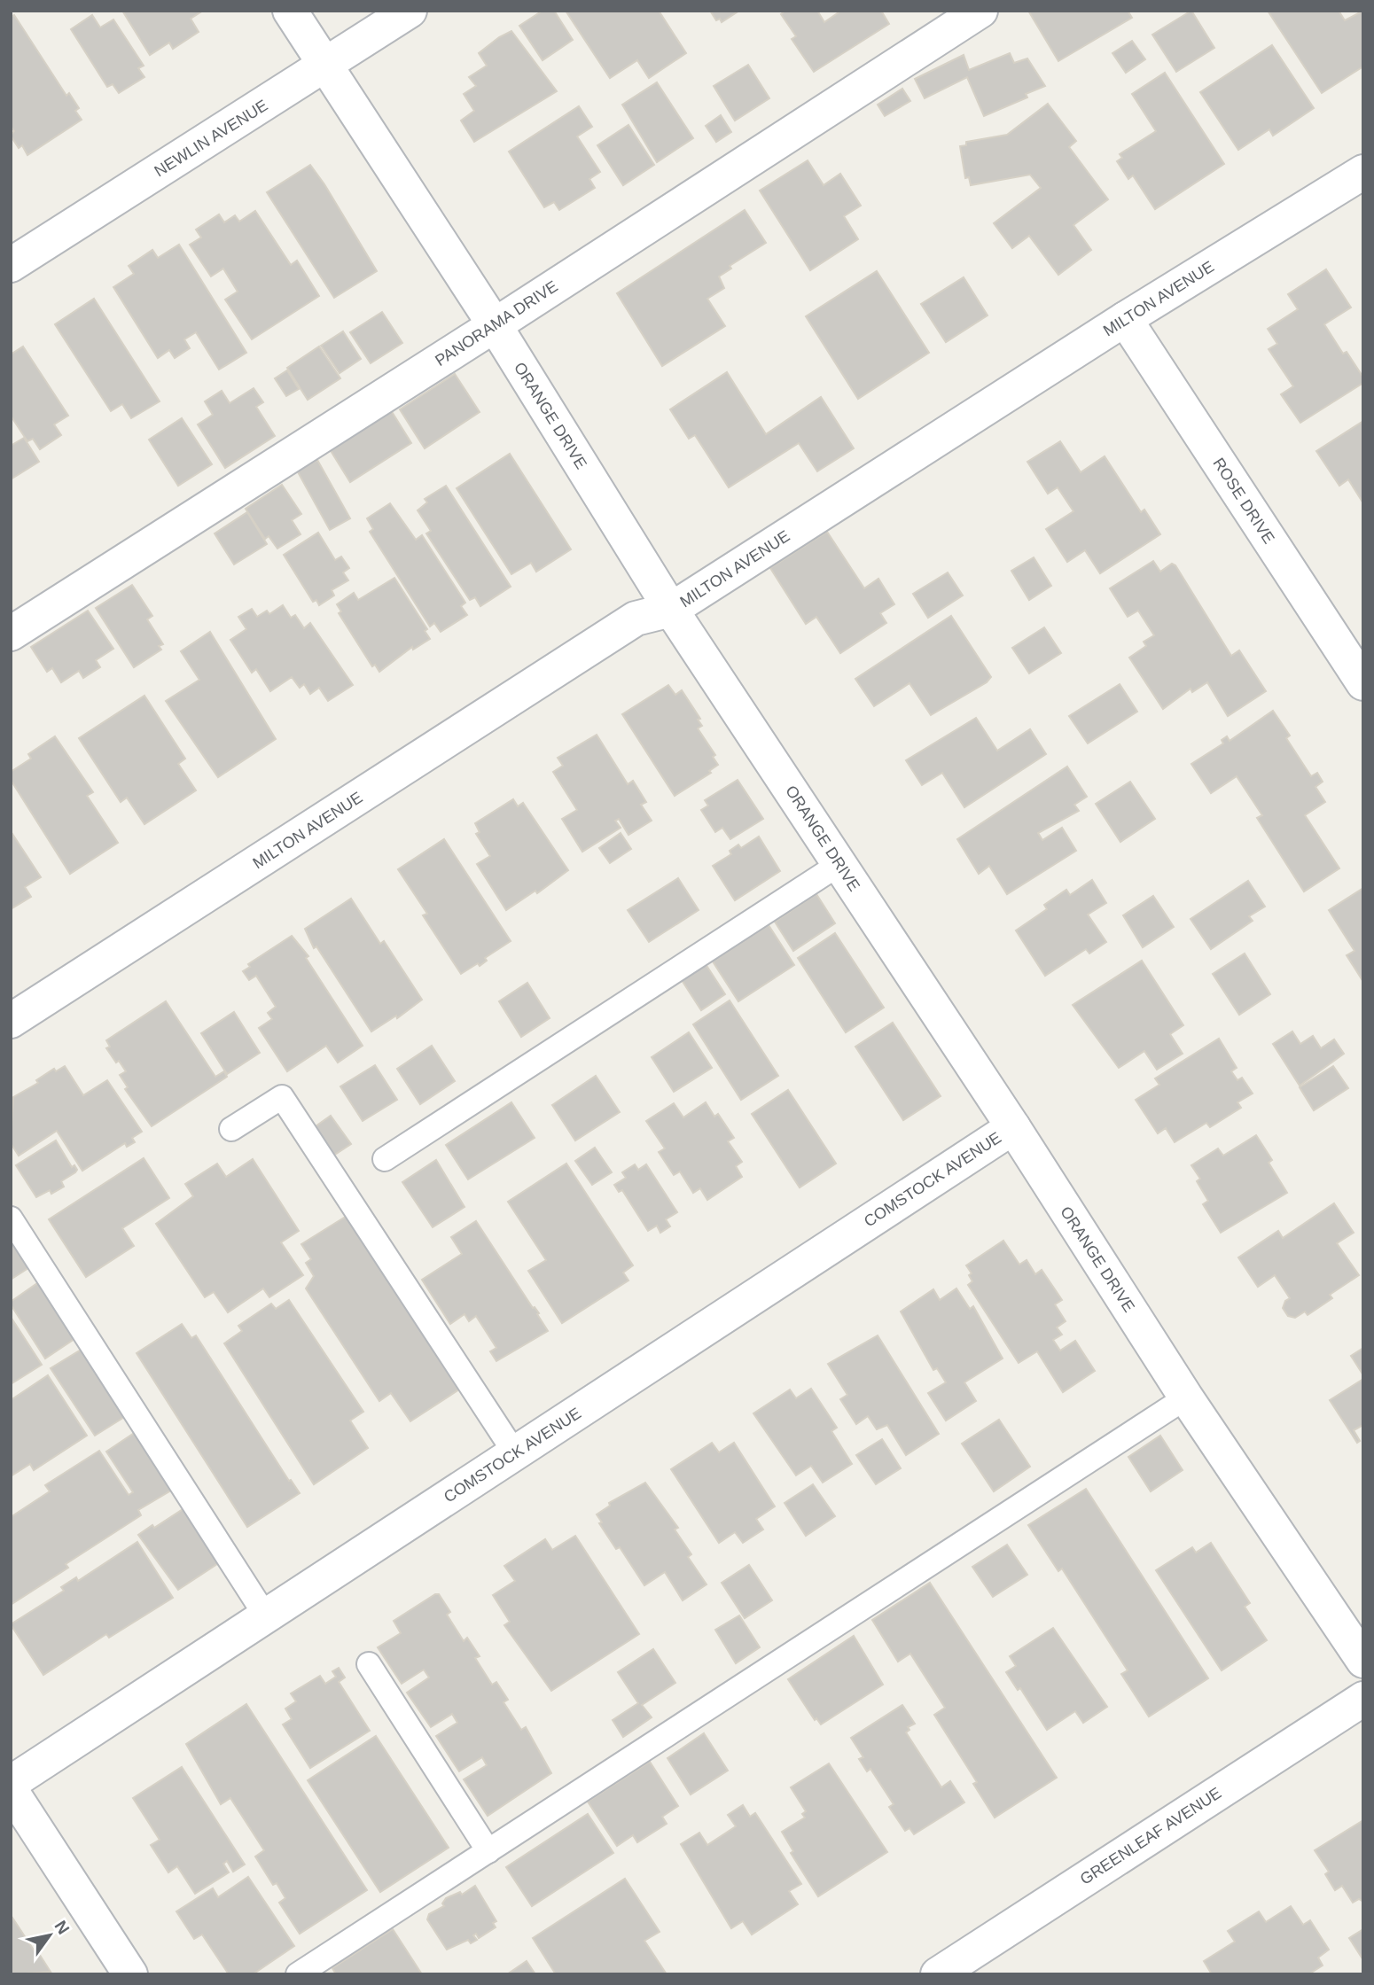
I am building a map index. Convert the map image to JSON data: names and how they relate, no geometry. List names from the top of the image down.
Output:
{
  "streets": {
    "street": [
      "NEWLIN AVENUE",
      "MILTON AVENUE",
      "PANORAMA DRIVE",
      "ORANGE DRIVE",
      "ROSE DRIVE",
      "COMSTOCK AVENUE",
      "GREENLEAF AVENUE"
    ]
  },
  "crossings": [
    ["NEWLIN AVENUE", "ORANGE DRIVE"],
    ["MILTON AVENUE", "ORANGE DRIVE"],
    ["MILTON AVENUE", "ROSE DRIVE"],
    ["PANORAMA DRIVE", "ORANGE DRIVE"],
    ["ORANGE DRIVE", "COMSTOCK AVENUE"]
  ],
  "north": "top right"
}
